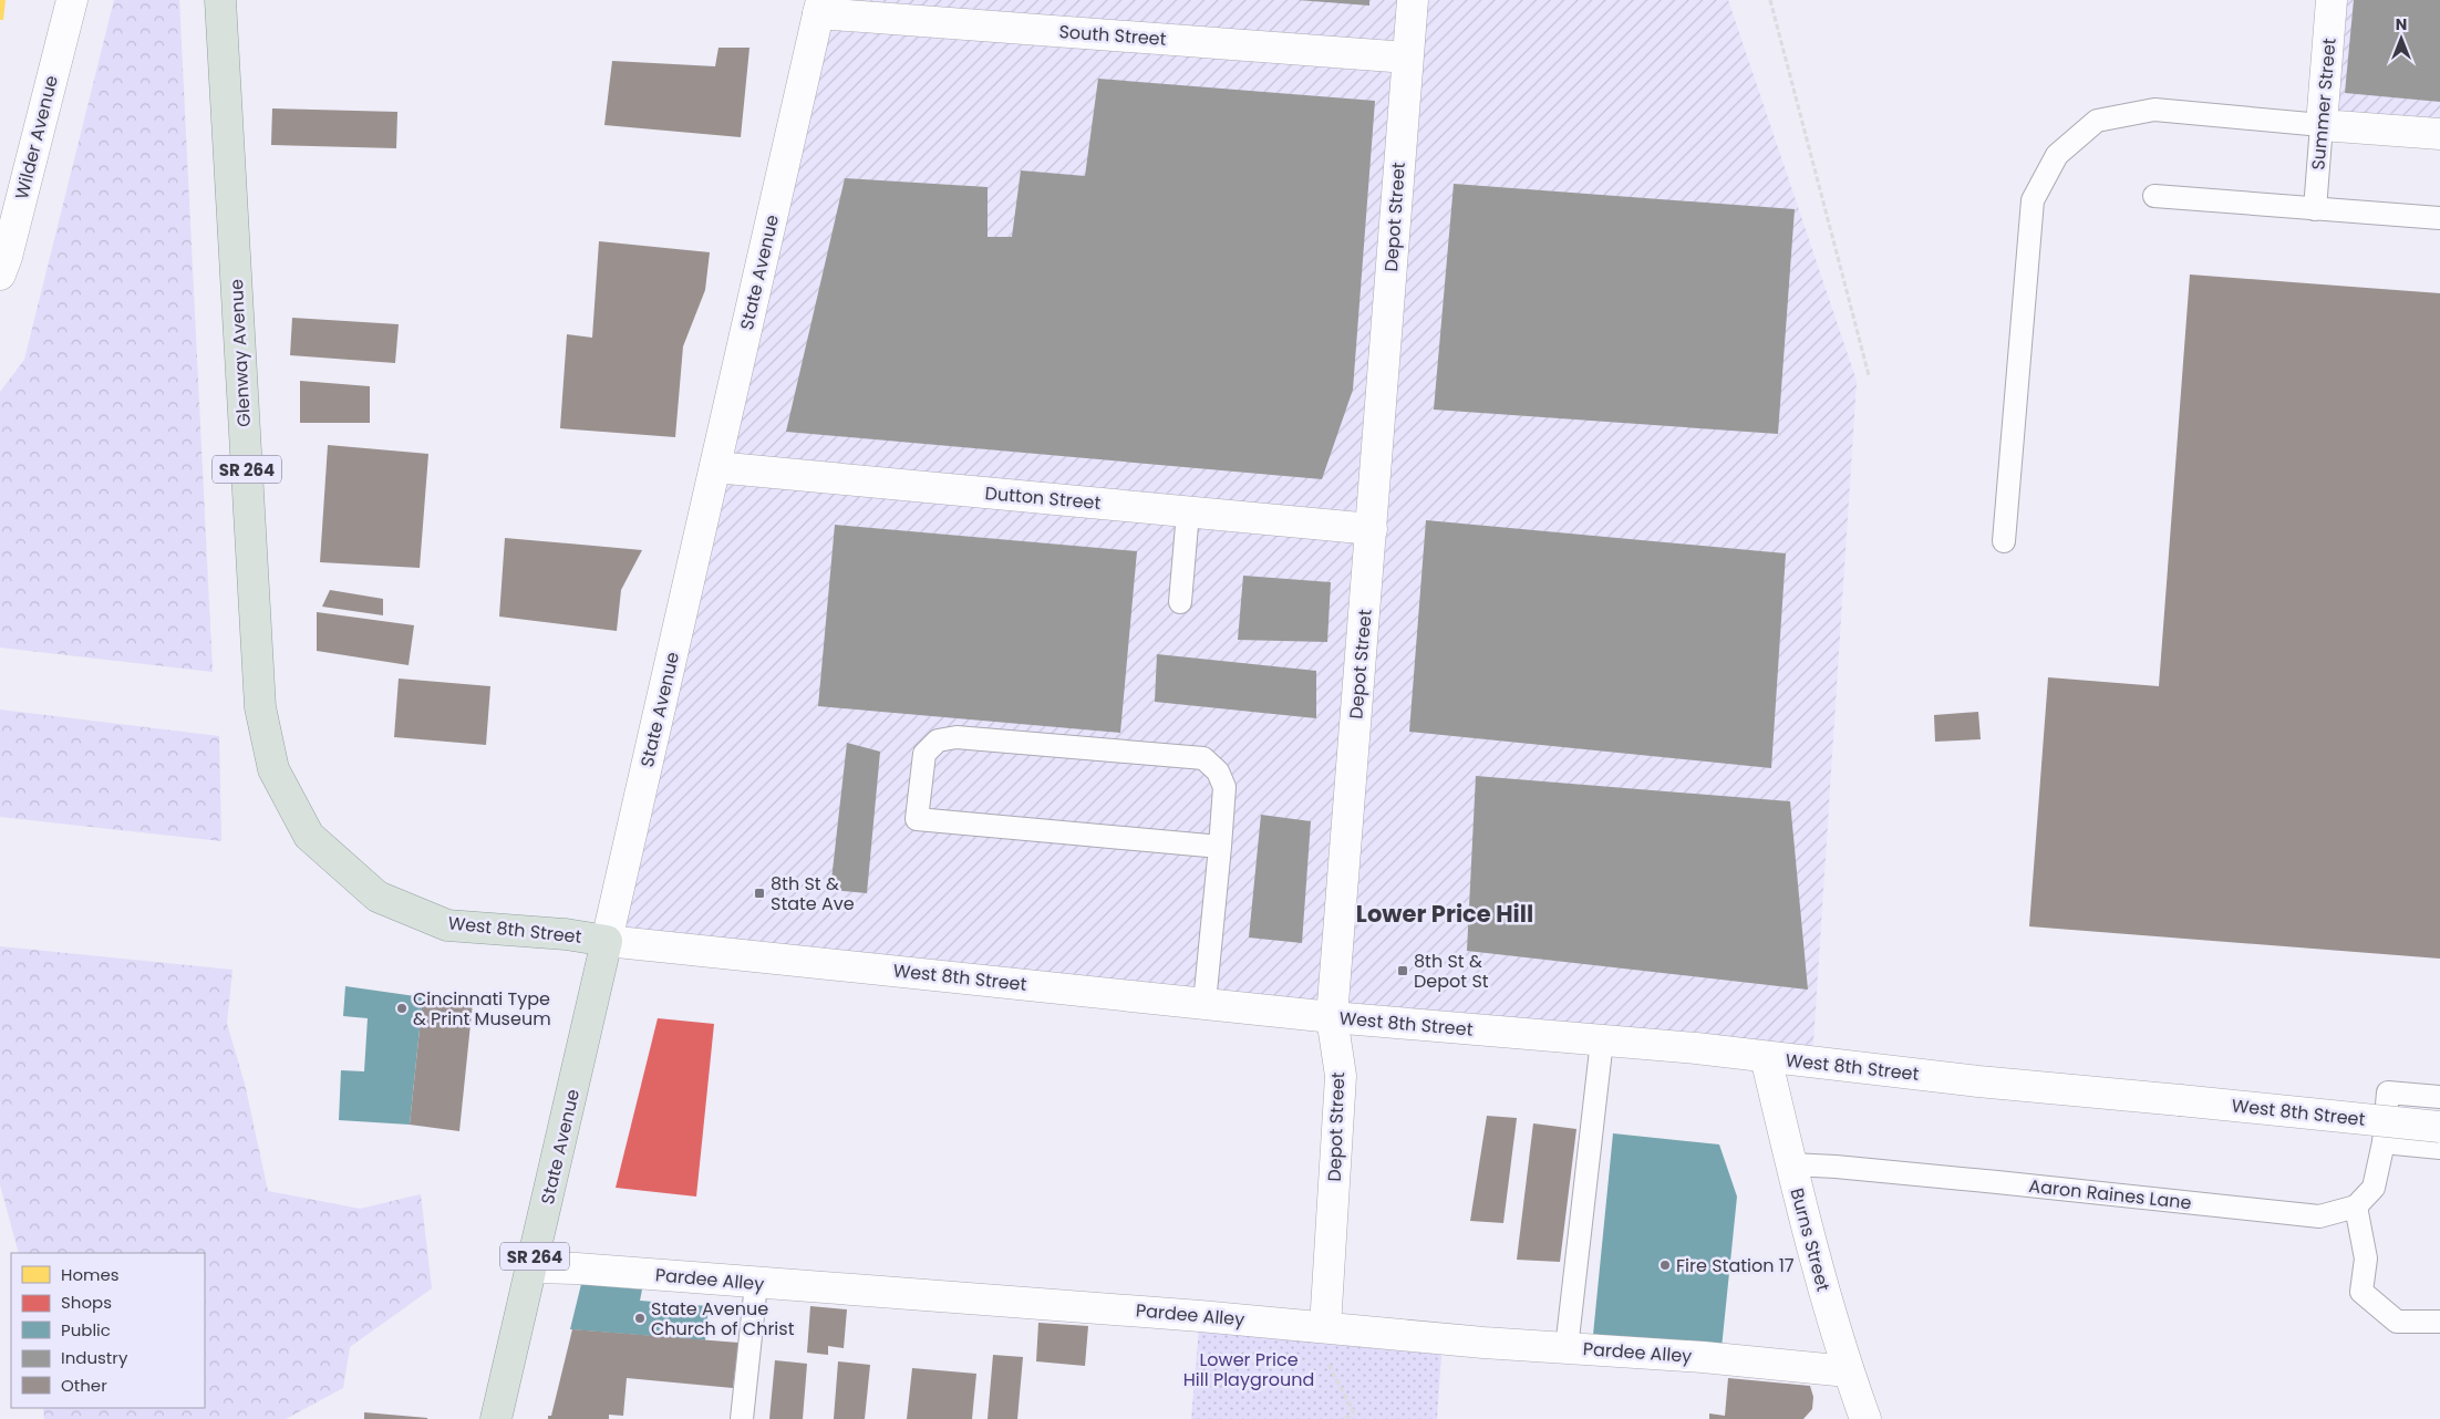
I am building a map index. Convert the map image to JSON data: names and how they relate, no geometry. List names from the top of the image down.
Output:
{
  "streets": {
    "main road": [
      "State Avenue",
      "Glenway Avenue",
      "SR 264",
      "West 8th Street"
    ],
    "street": [
      "South Street",
      "Summer Street",
      "Wilder Avenue",
      "Depot Street",
      "Dutton Street",
      "Burns Street",
      "Pardee Alley"
    ],
    "lane": ["Aaron Raines Lane"]
  },
  "crossings": [
    ["South Street", "Depot Street"],
    ["South Street", "State Avenue"],
    ["Depot Street", "Dutton Street"],
    ["Depot Street", "West 8th Street"],
    ["Depot Street", "Pardee Alley"],
    ["State Avenue", "Dutton Street"],
    ["State Avenue", "West 8th Street"],
    ["State Avenue", "Pardee Alley"],
    ["Glenway Avenue", "West 8th Street"],
    ["West 8th Street", "Burns Street"],
    ["Aaron Raines Lane", "Burns Street"],
    ["Burns Street", "Pardee Alley"]
  ],
  "districts": ["Lower Price Hill"],
  "parks": ["Lower Price Hill Playground"],
  "places": {
    "transit": ["8th St & State Ave", "8th St & Depot St"],
    "other": ["Cincinnati Type & Print Museum", "Fire Station 17", "State Avenue Church of Christ"]
  },
  "legend": [
    "Homes",
    "Shops",
    "Public",
    "Industry",
    "Other"
  ],
  "north": "top"
}
